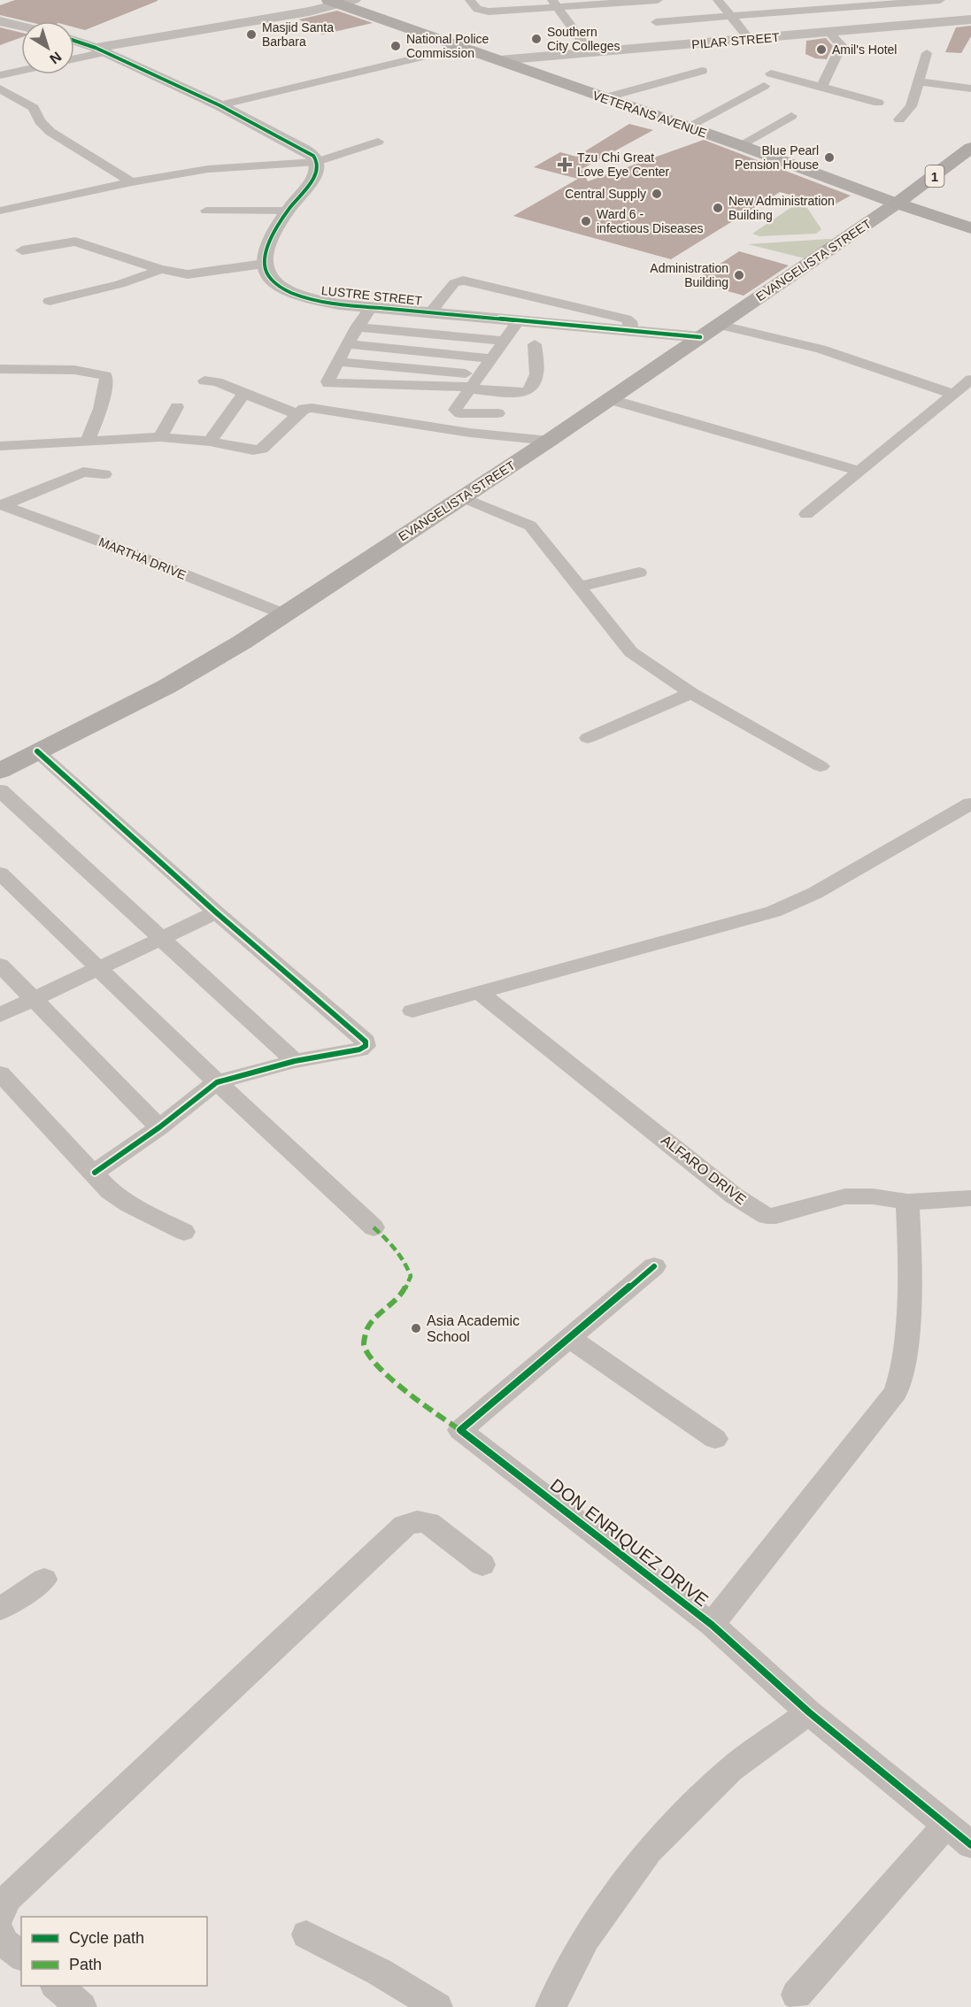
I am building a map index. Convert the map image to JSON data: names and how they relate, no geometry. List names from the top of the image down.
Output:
{
  "streets": {
    "main road": ["VETERANS AVENUE", "1", "EVANGELISTA STREET"],
    "street": [
      "PILAR STREET",
      "LUSTRE STREET",
      "MARTHA DRIVE",
      "ALFARO DRIVE",
      "DON ENRIQUEZ DRIVE"
    ]
  },
  "crossings": [
    ["PILAR STREET", "VETERANS AVENUE"],
    ["VETERANS AVENUE", "1"],
    ["VETERANS AVENUE", "EVANGELISTA STREET"],
    ["1", "EVANGELISTA STREET"],
    ["EVANGELISTA STREET", "LUSTRE STREET"],
    ["EVANGELISTA STREET", "MARTHA DRIVE"]
  ],
  "places": {
    "other": [
      "Masjid Santa Barbara",
      "Southern City Colleges",
      "National Police Commission",
      "Amil's Hotel",
      "Blue Pearl Pension House",
      "Central Supply",
      "New Administration Building",
      "Ward 6 - infectious Diseases",
      "Administration Building",
      "Asia Academic School"
    ],
    "health": ["Tzu Chi Great Love Eye Center"]
  },
  "legend": ["Cycle path", "Path"],
  "north": "bottom right"
}
